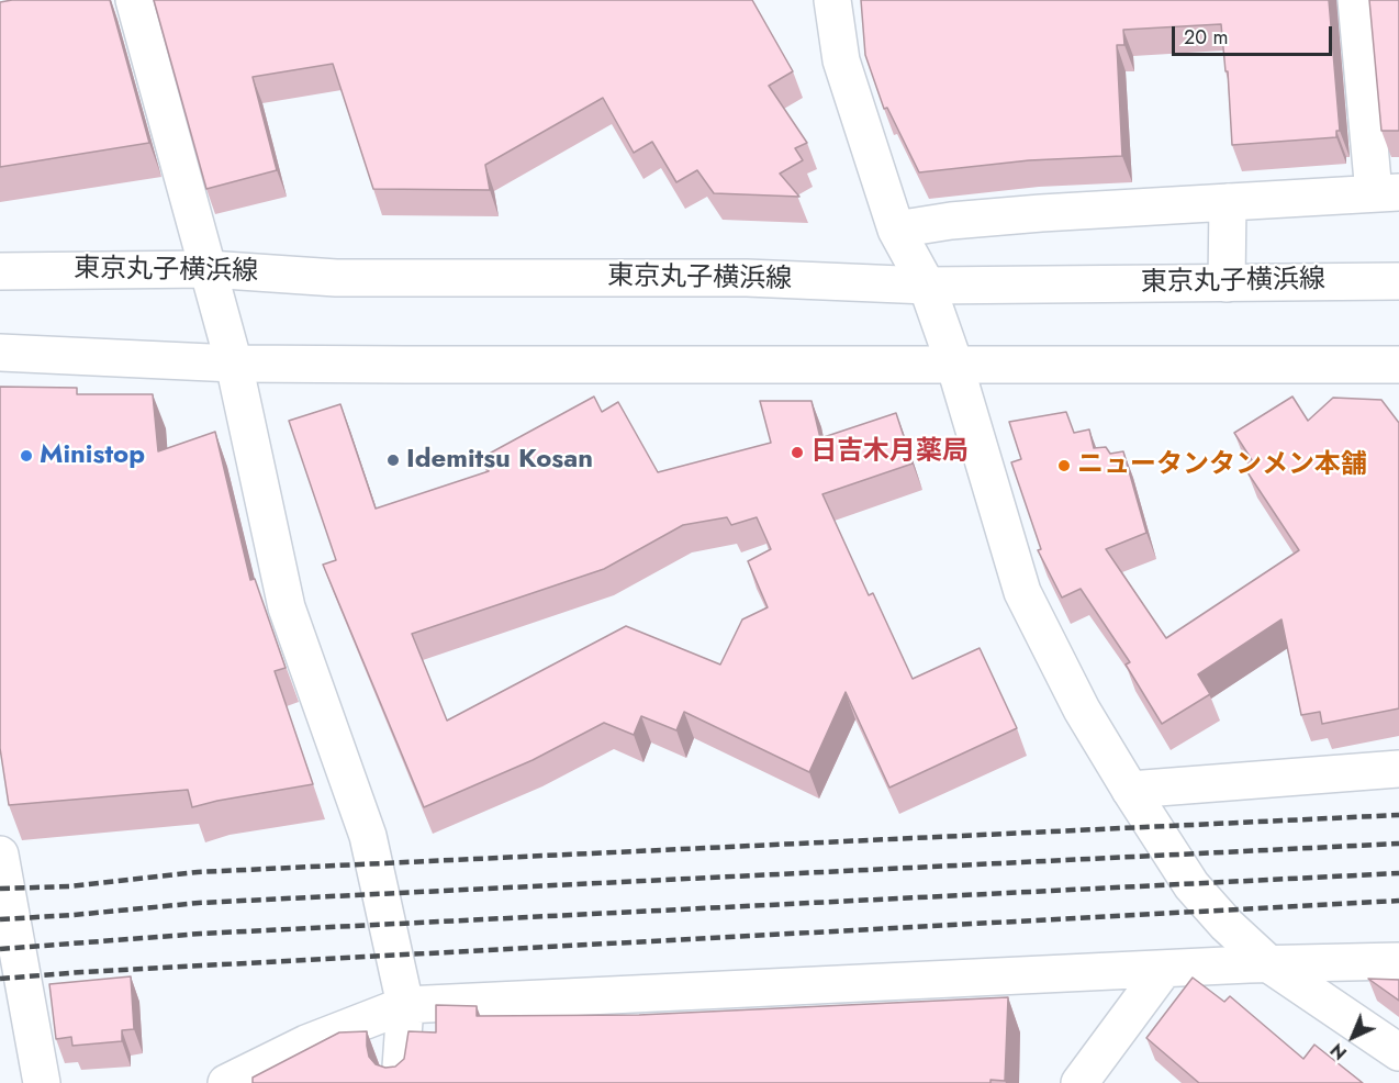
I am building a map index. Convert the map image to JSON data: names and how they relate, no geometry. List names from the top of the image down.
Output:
{
  "streets": {
    "street": ["東京丸子横浜線"]
  },
  "places": [
    "日吉木月薬局",
    "Ministop",
    "Idemitsu Kosan",
    "ニュータンタンメン本舗"
  ],
  "scale_bar": "20 m",
  "north": "bottom left"
}
